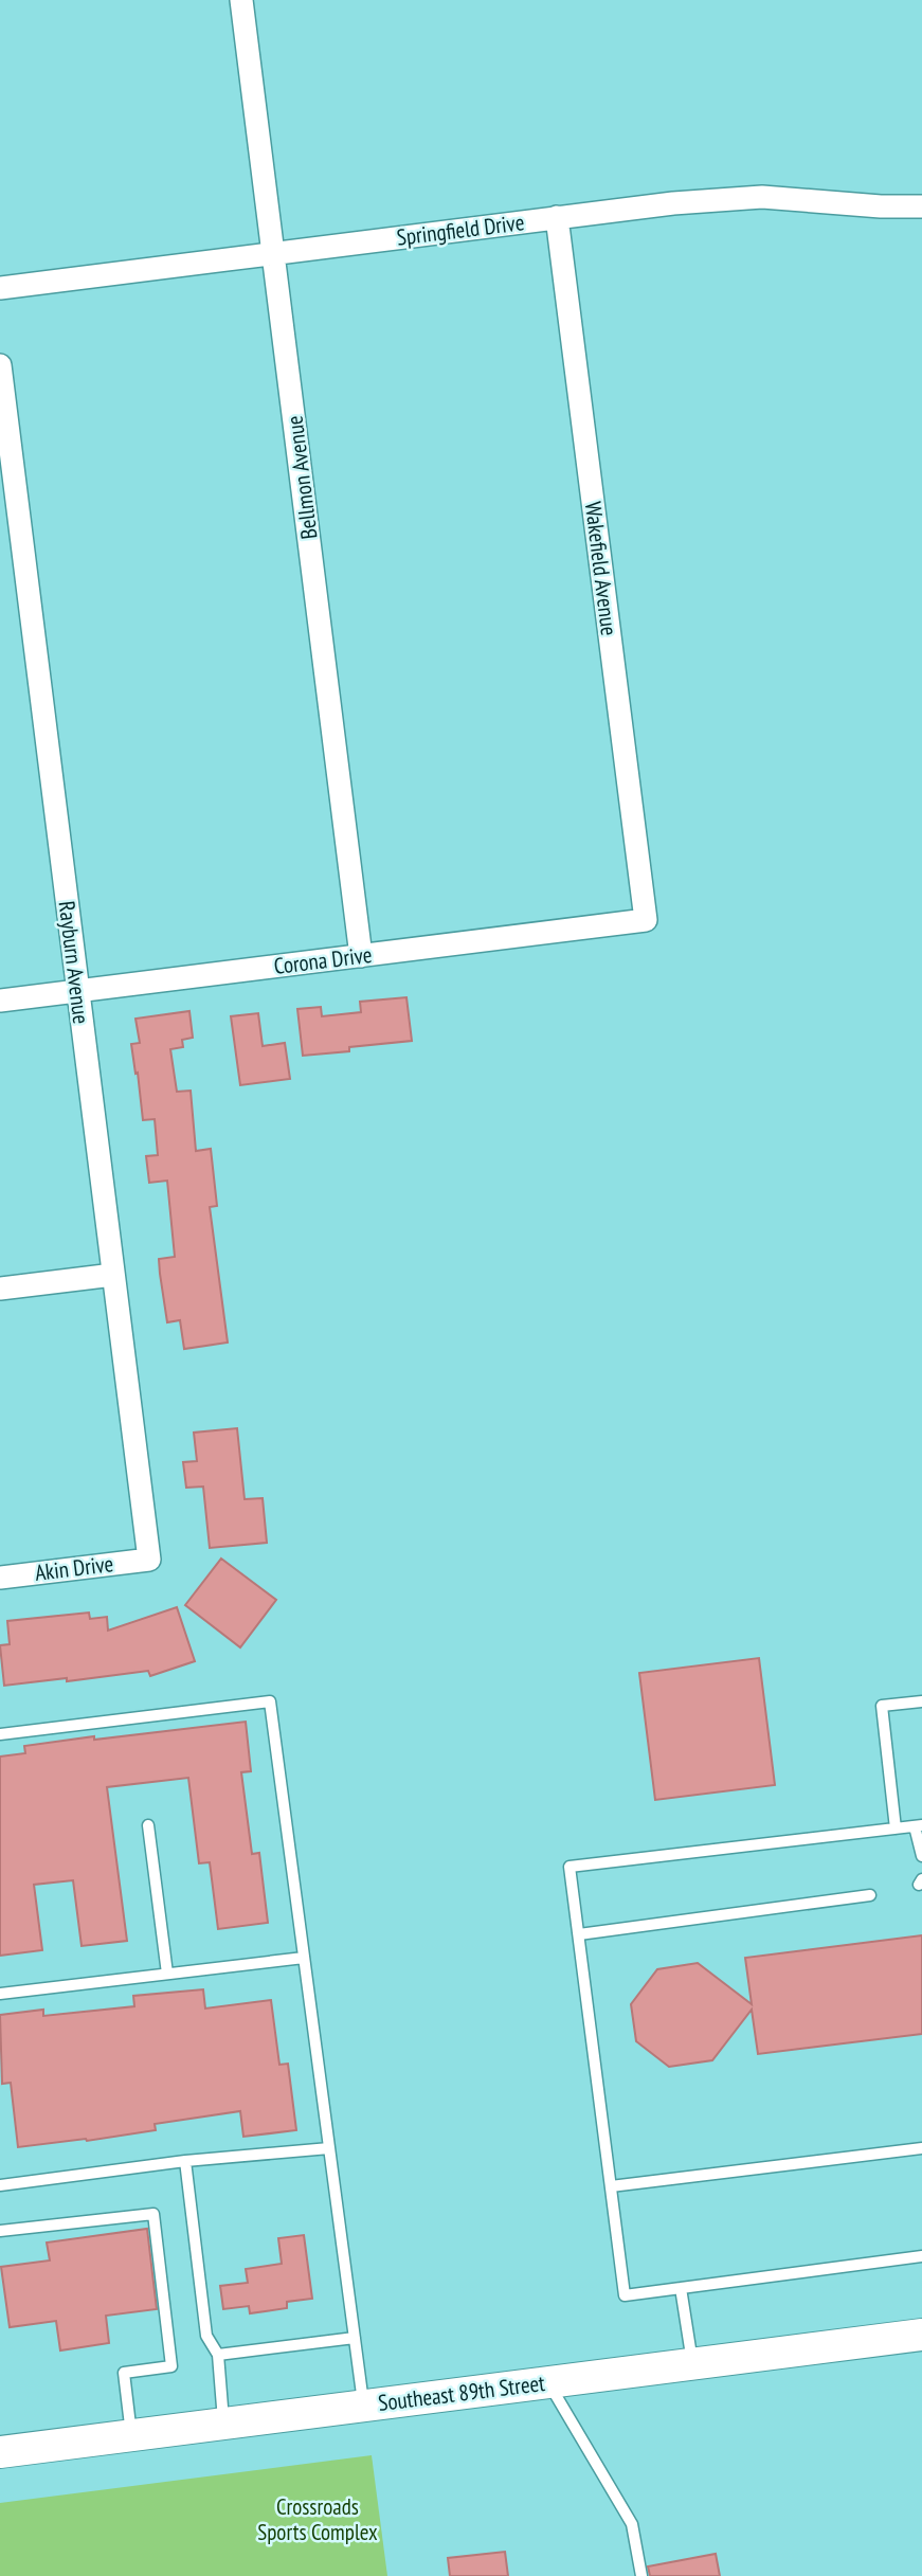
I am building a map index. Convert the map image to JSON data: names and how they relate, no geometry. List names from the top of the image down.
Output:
{
  "streets": {
    "main road": ["Southeast 89th Street"],
    "street": [
      "Springfield Drive",
      "Bellmon Avenue",
      "Wakefield Avenue",
      "Corona Drive",
      "Rayburn Avenue",
      "Akin Drive"
    ]
  },
  "crossings": [
    ["Springfield Drive", "Bellmon Avenue"],
    ["Springfield Drive", "Wakefield Avenue"],
    ["Bellmon Avenue", "Corona Drive"],
    ["Wakefield Avenue", "Corona Drive"],
    ["Corona Drive", "Rayburn Avenue"],
    ["Rayburn Avenue", "Akin Drive"]
  ],
  "parks": ["Crossroads Sports Complex"]
}
